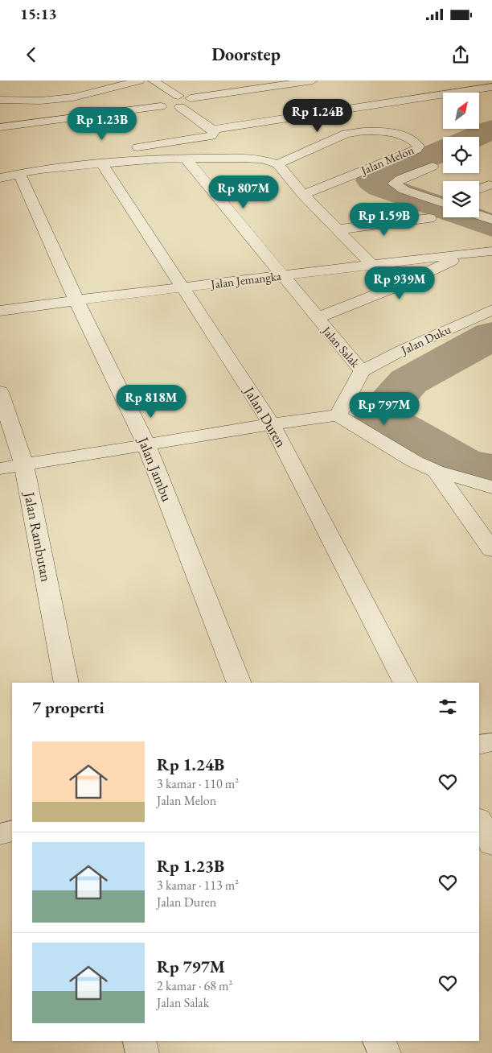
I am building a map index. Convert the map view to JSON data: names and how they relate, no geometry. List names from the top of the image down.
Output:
{
  "streets": {
    "street": [
      "Jalan Melon",
      "Jalan Jemangka",
      "Jalan Duku",
      "Jalan Salak",
      "Jalan Duren",
      "Jalan Jambu",
      "Jalan Rambutan"
    ]
  },
  "crossings": [
    ["Jalan Jemangka", "Jalan Salak"],
    ["Jalan Jemangka", "Jalan Duren"],
    ["Jalan Jemangka", "Jalan Jambu"],
    ["Jalan Duku", "Jalan Salak"]
  ],
  "north": "top right",
  "page": {
    "status": "15:13",
    "header": "Doorstep",
    "price": [
      "Rp 1.24B",
      "Rp 1.23B",
      "Rp 807M",
      "Rp 1.59B",
      "Rp 939M",
      "Rp 818M",
      "Rp 797M"
    ],
    "heading": "7 properti",
    "list": [
      {
        "name": "Rp 1.24B",
        "note": "3 kamar · 110 m² · Jalan Melon"
      },
      {
        "name": "Rp 1.23B",
        "note": "3 kamar · 113 m² · Jalan Duren"
      },
      {
        "name": "Rp 797M",
        "note": "2 kamar · 68 m² · Jalan Salak"
      }
    ]
  }
}
